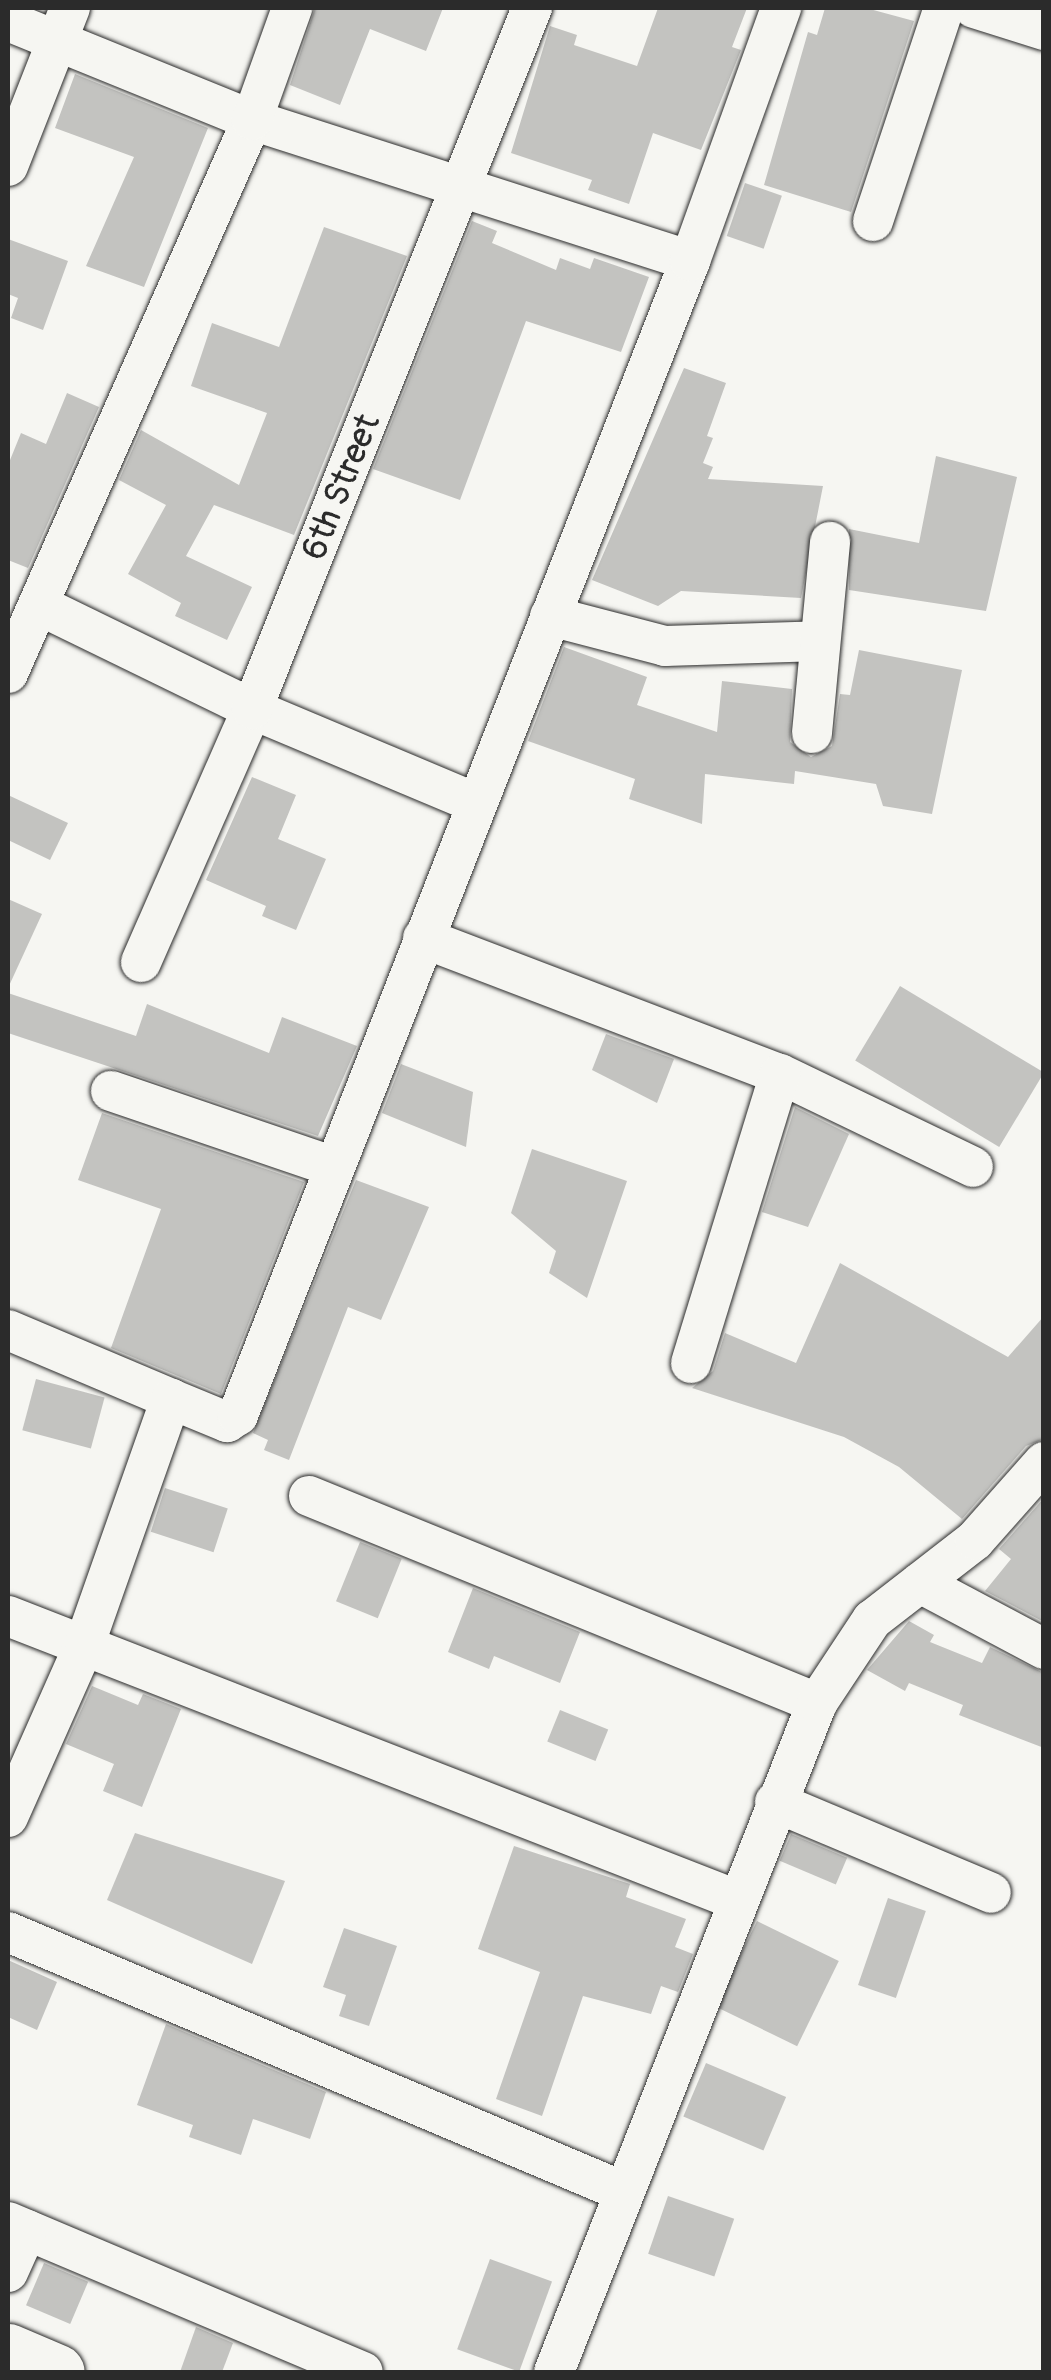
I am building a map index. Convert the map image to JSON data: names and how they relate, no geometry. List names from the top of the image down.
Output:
{
  "streets": {
    "street": ["6th Street"]
  }
}
